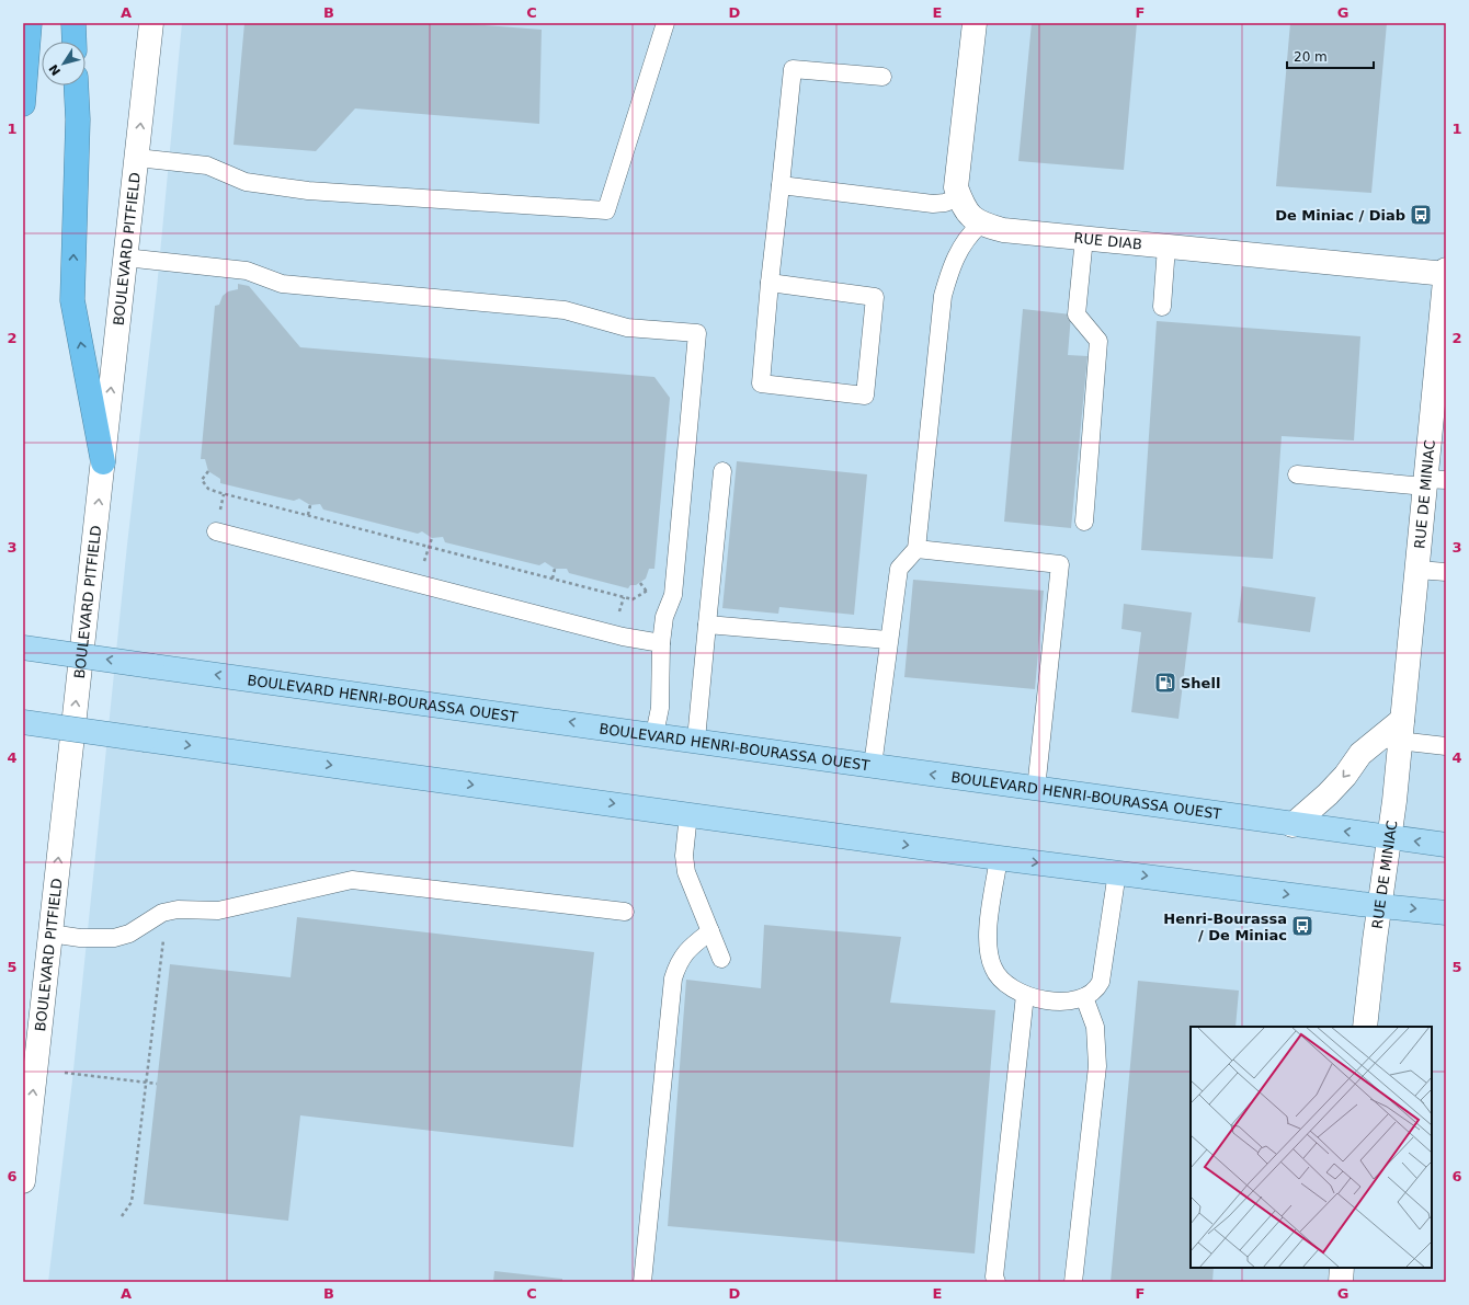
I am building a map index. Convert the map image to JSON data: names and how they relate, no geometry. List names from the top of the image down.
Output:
{
  "streets": {
    "main road": ["BOULEVARD HENRI-BOURASSA OUEST"],
    "street": ["RUE DIAB", "BOULEVARD PITFIELD", "RUE DE MINIAC"]
  },
  "crossings": [
    ["RUE DIAB", "RUE DE MINIAC"],
    ["RUE DE MINIAC", "BOULEVARD HENRI-BOURASSA OUEST"]
  ],
  "one_way": ["BOULEVARD PITFIELD"],
  "places": {
    "bus stop": ["De Miniac / Diab", "Henri-Bourassa / De Miniac"],
    "fuel station": ["Shell"]
  },
  "scale_bar": "20 m",
  "north": "bottom left",
  "grid": {
    "columns": [
      "A",
      "B",
      "C",
      "D",
      "E",
      "F",
      "G"
    ],
    "rows": [
      "1",
      "2",
      "3",
      "4",
      "5",
      "6"
    ]
  }
}
